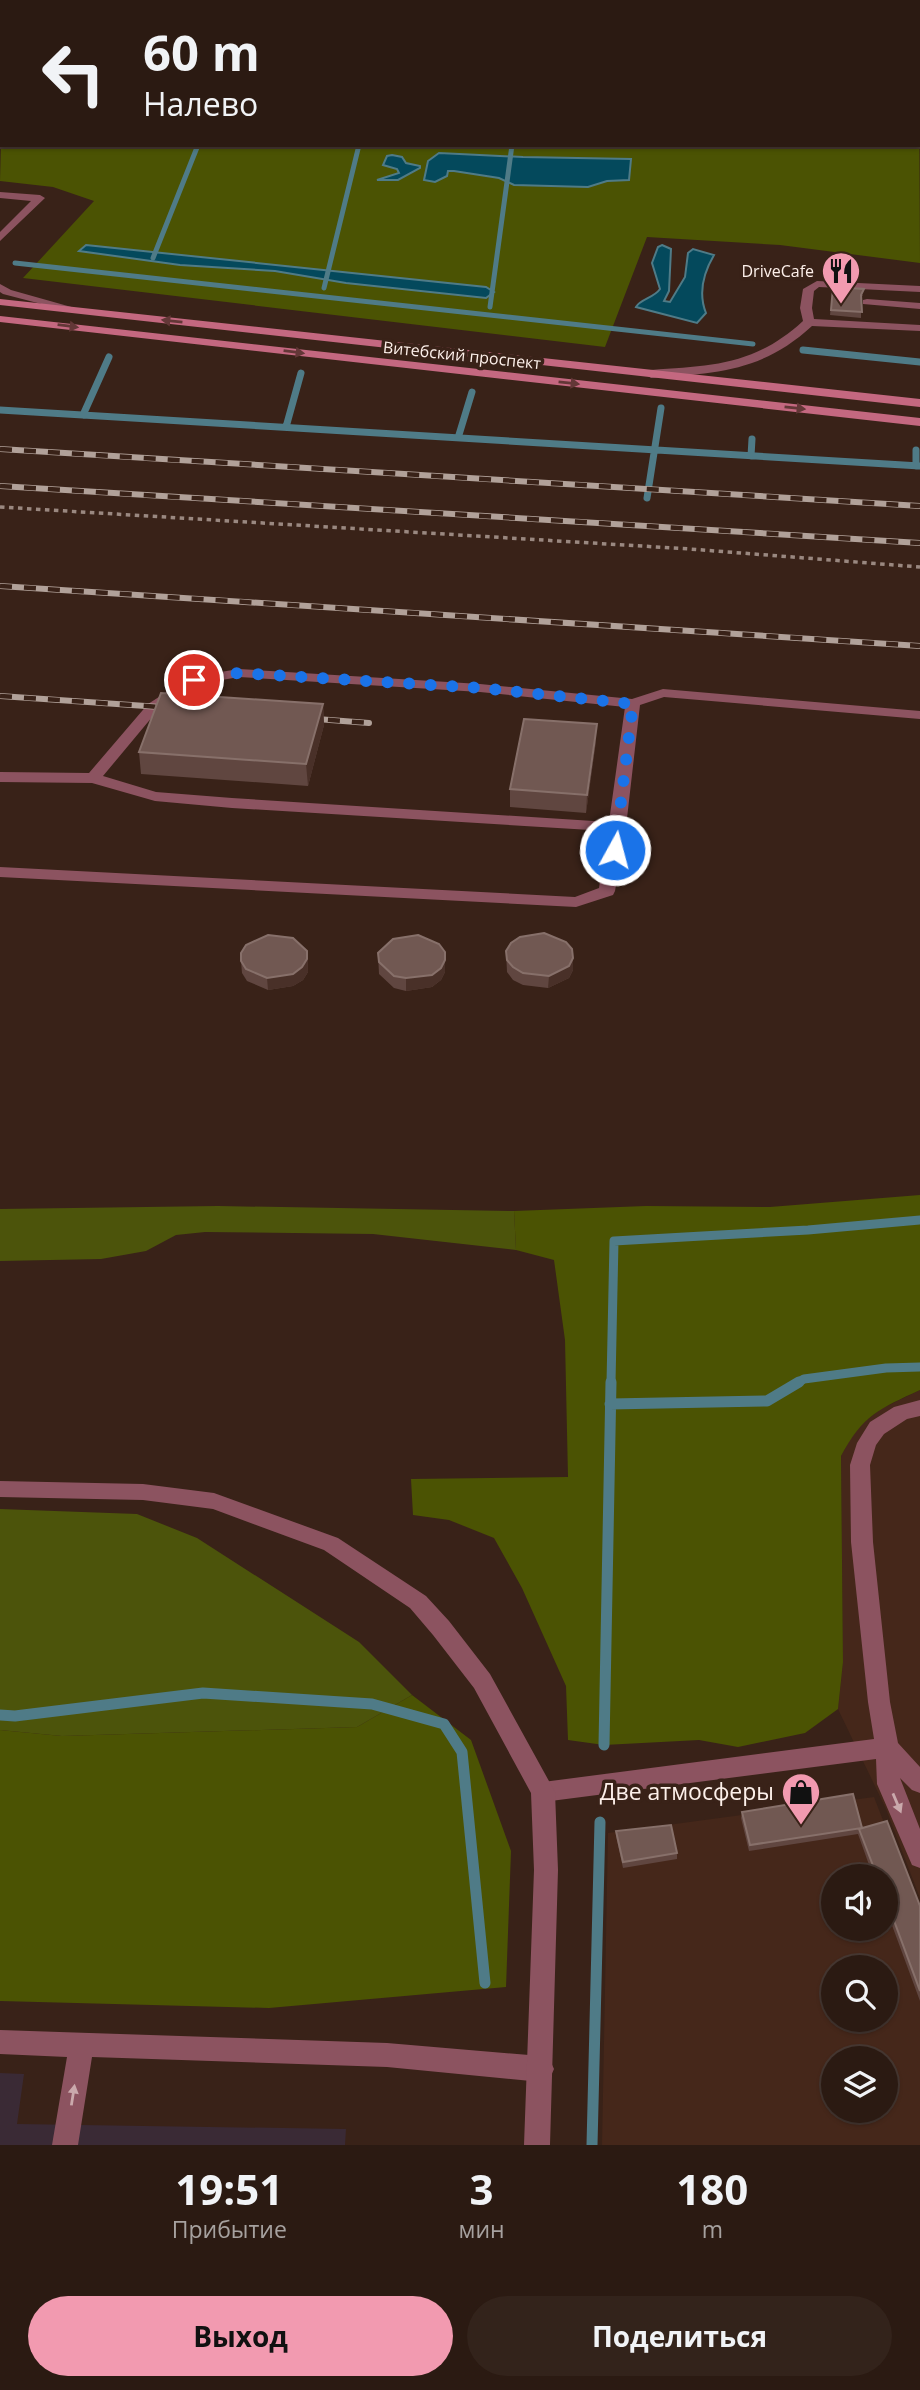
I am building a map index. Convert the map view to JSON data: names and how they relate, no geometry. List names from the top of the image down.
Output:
{
  "streets": {
    "main road": ["Витебский проспект"]
  },
  "places": {
    "restaurant": ["DriveCafe"],
    "shop": ["Две атмосферы"]
  },
  "page": {
    "turn": ["60 m", "Налево"],
    "eta": [
      "19:51",
      "Прибытие",
      "3",
      "мин",
      "180",
      "m"
    ],
    "buttons": ["Выход", "Поделиться"]
  }
}
